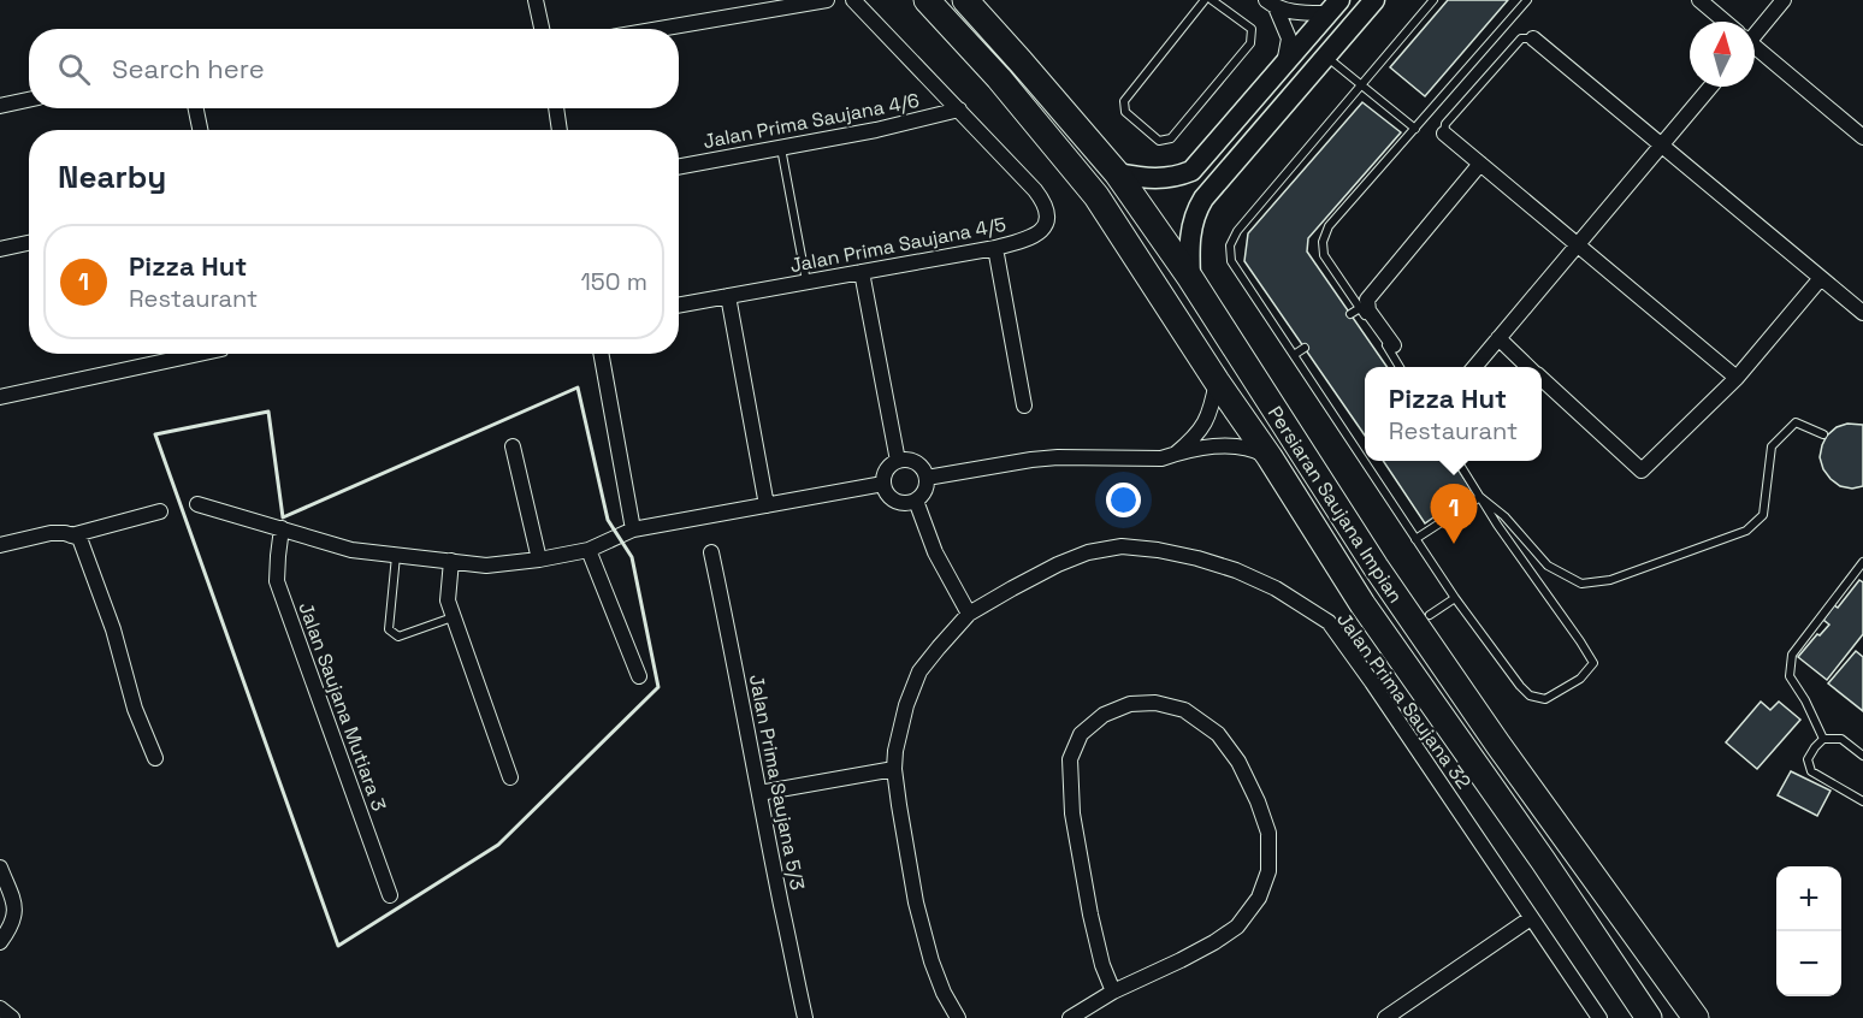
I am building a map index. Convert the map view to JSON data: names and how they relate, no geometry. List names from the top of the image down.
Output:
{
  "streets": {
    "highway": ["Persiaran Saujana Impian"],
    "street": [
      "Jalan Prima Saujana 4/6",
      "Jalan Prima Saujana 4/5",
      "Jalan Prima Saujana 32",
      "Jalan Saujana Mutiara 3",
      "Jalan Prima Saujana 5/3"
    ]
  },
  "crossings": [
    ["Jalan Prima Saujana 4/6", "Jalan Prima Saujana 4/5"]
  ],
  "north": "top",
  "page": {
    "search": "Search here",
    "heading": "Nearby",
    "list": [
      {
        "mark": "1",
        "name": "Pizza Hut",
        "note": "Restaurant",
        "value": "150 m"
      }
    ],
    "popup": ["Pizza Hut", "Restaurant"],
    "pins": "1",
    "map_buttons": ["+", "−"]
  }
}
